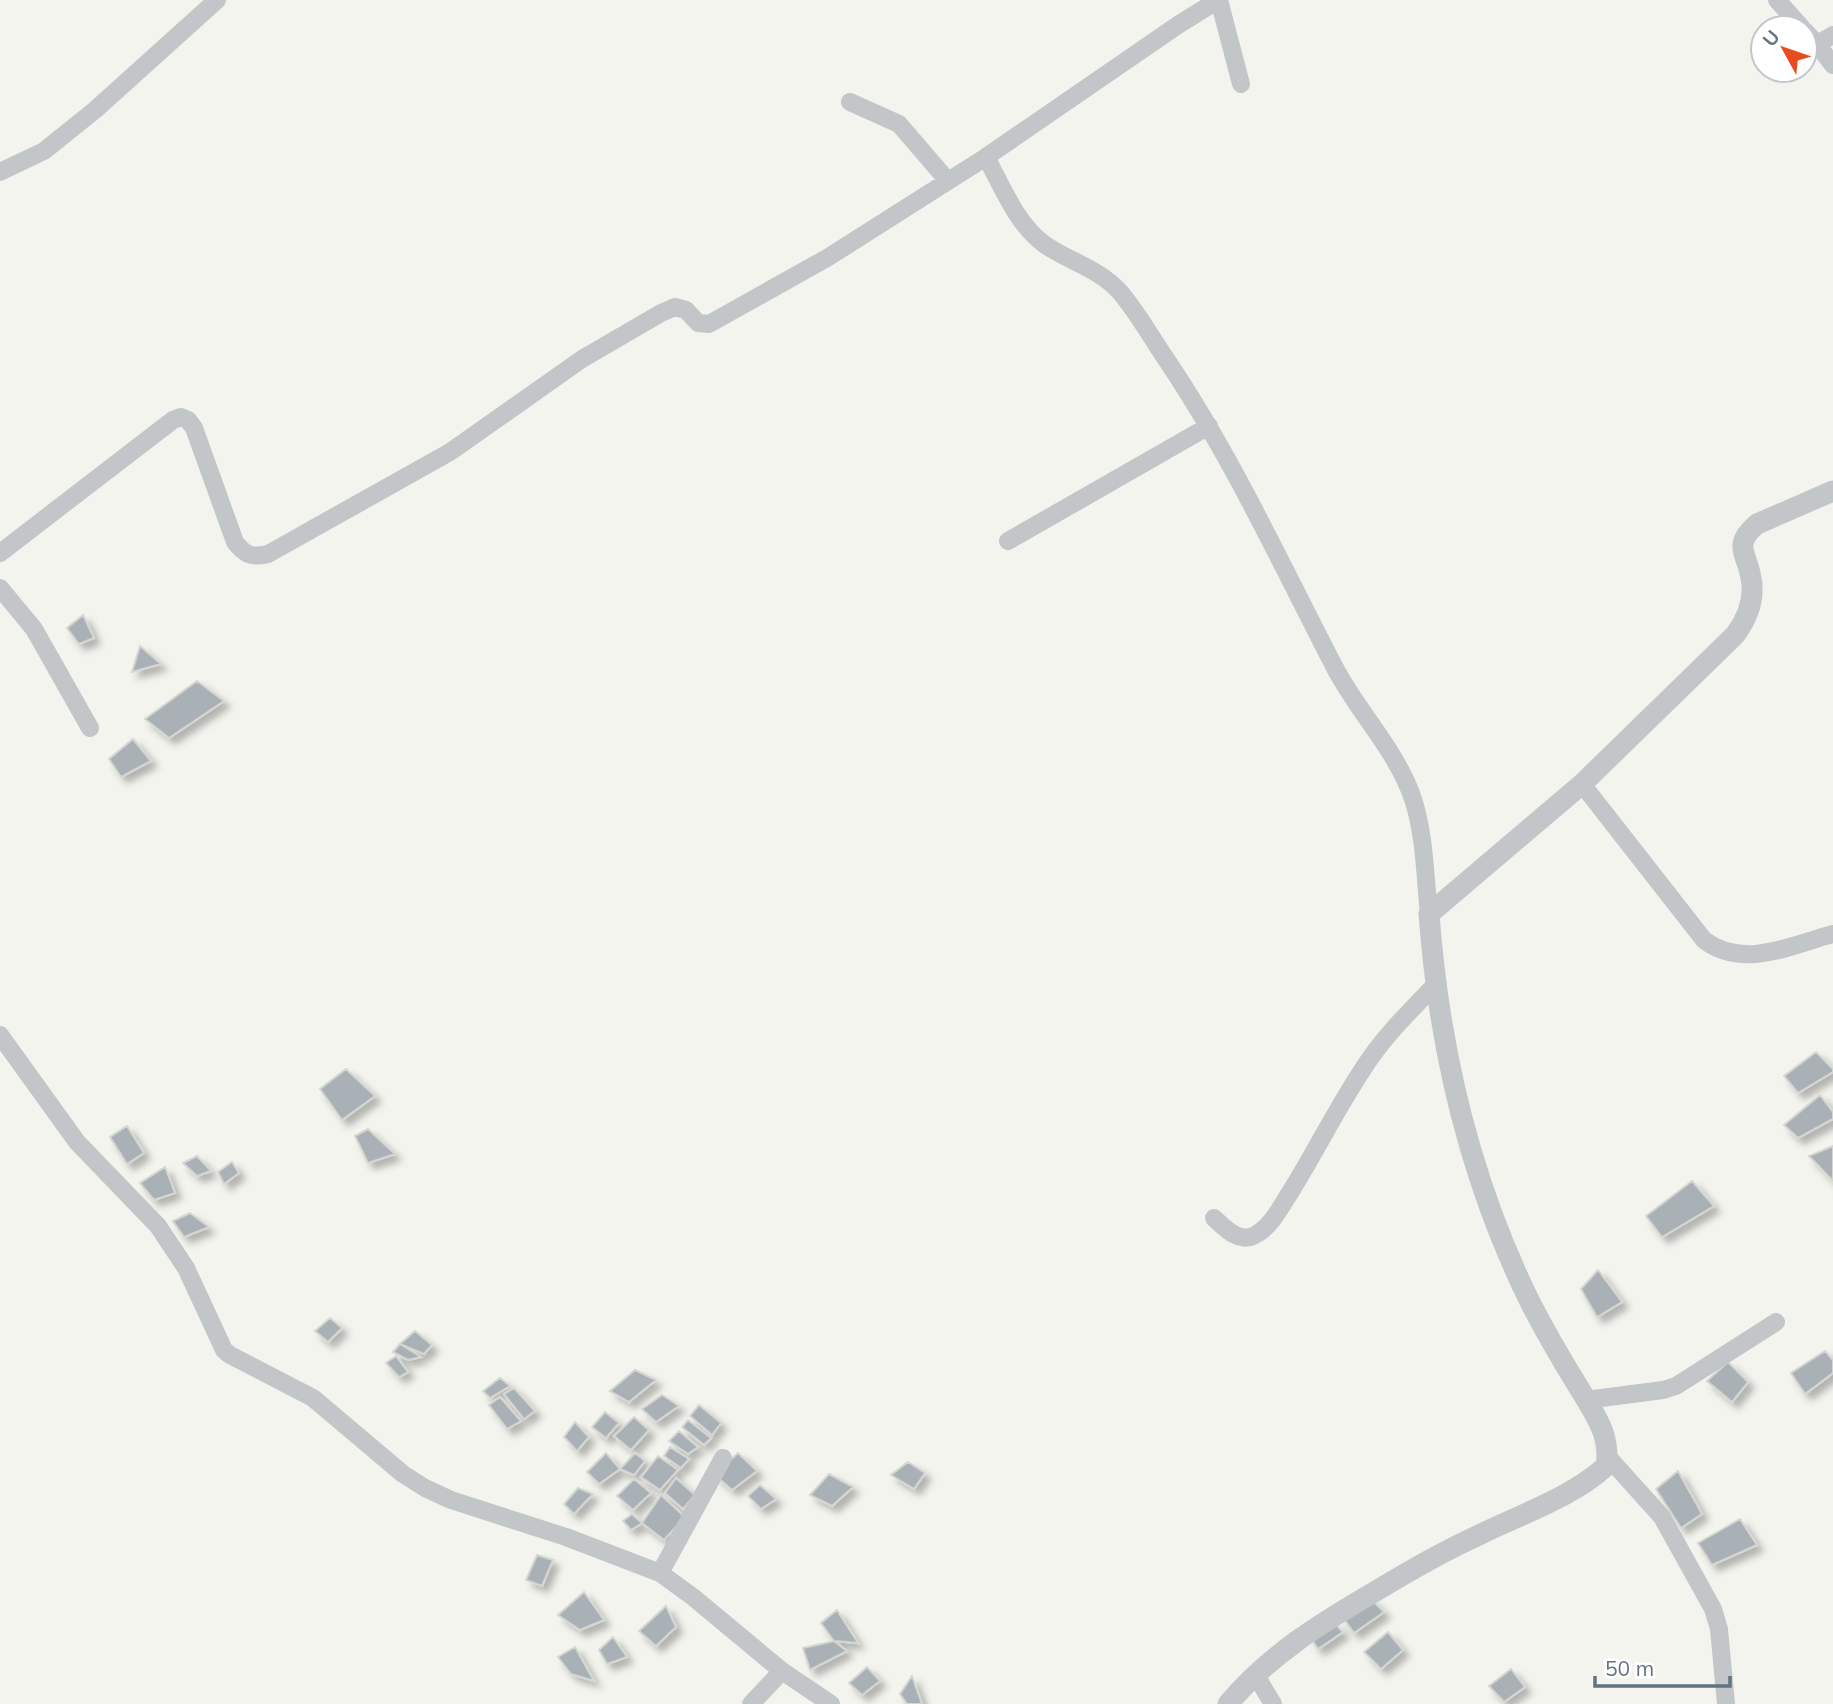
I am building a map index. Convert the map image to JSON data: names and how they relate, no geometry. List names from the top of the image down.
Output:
{
  "scale_bar": "50 m",
  "north": "top left"
}
